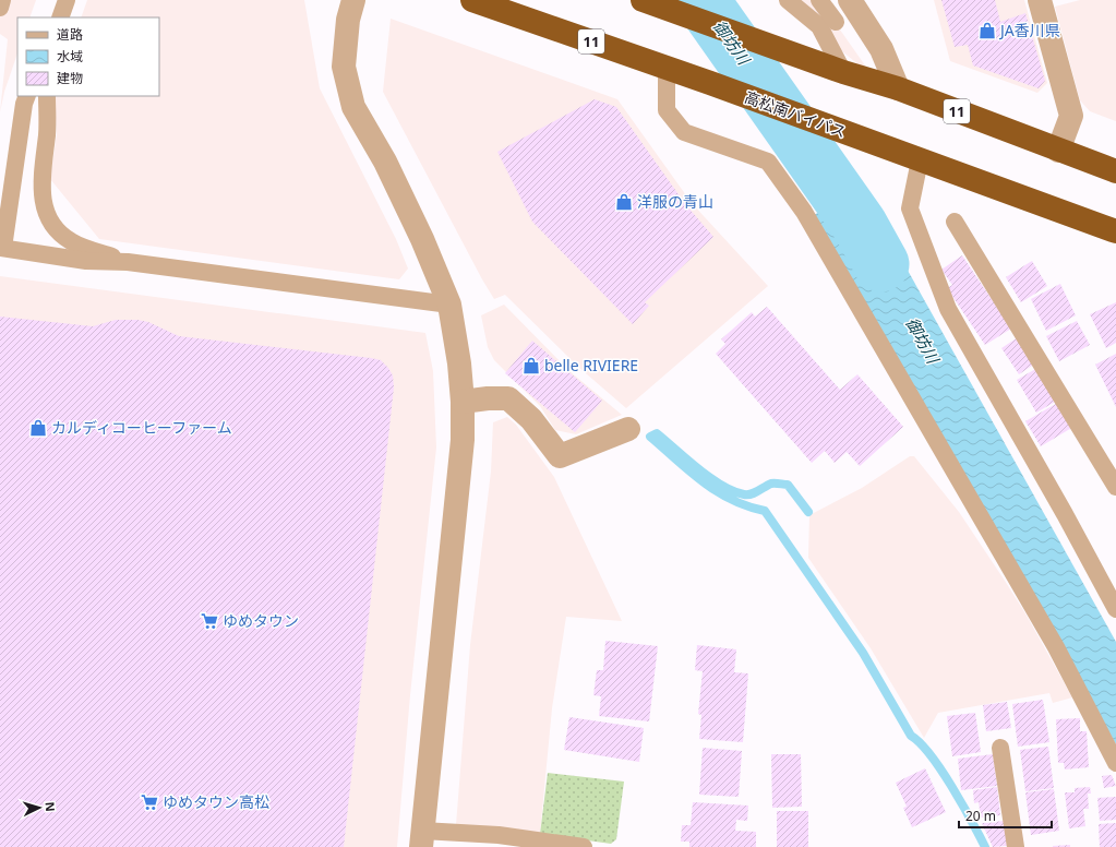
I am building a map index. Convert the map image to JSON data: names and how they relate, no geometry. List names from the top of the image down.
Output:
{
  "streets": {
    "highway": ["11", "高松南バイパス"]
  },
  "water": ["御坊川"],
  "places": {
    "shop": [
      "JA香川県",
      "洋服の青山",
      "belle RIVIERE",
      "カルディコーヒーファーム"
    ],
    "supermarket": ["ゆめタウン", "ゆめタウン高松"]
  },
  "legend": ["道路", "水域", "建物"],
  "scale_bar": "20 m",
  "north": "right"
}
